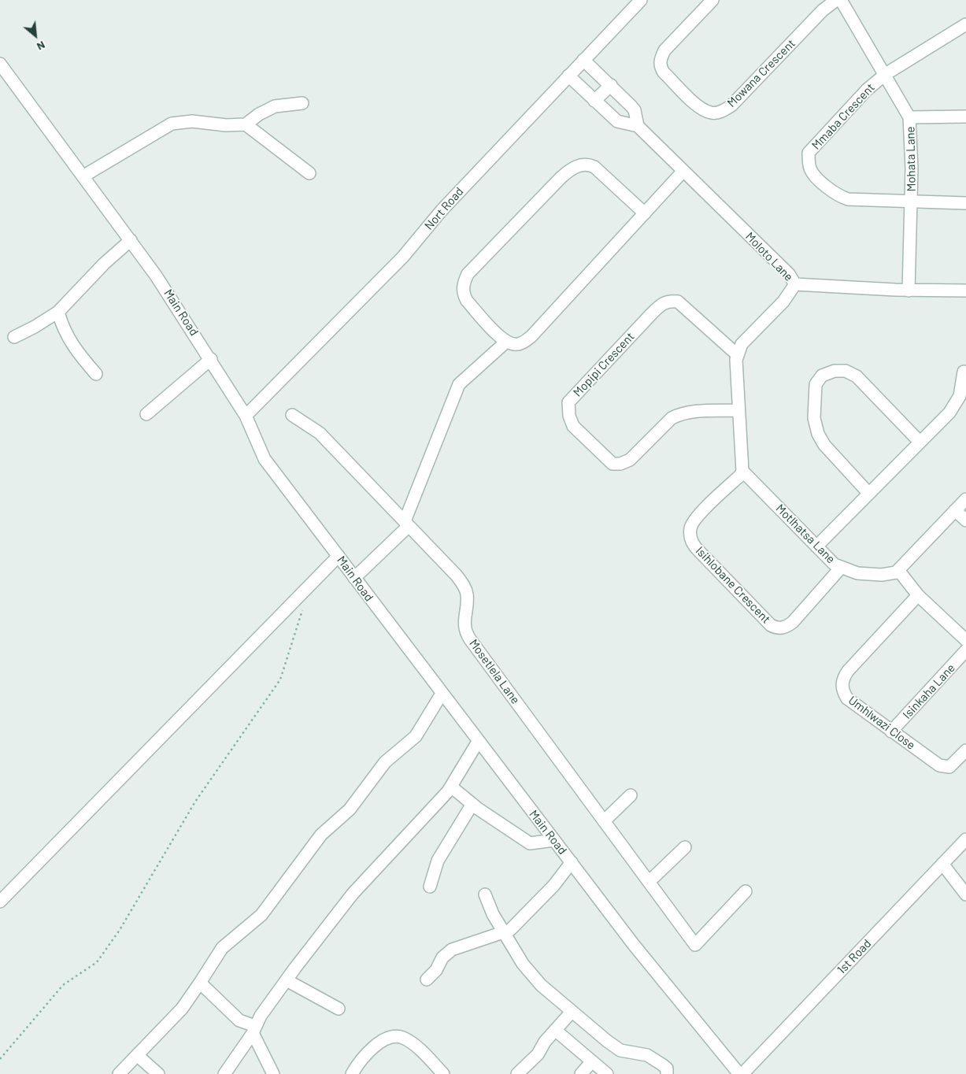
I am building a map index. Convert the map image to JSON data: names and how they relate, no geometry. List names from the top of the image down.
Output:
{
  "streets": {
    "street": [
      "Mowana Crescent",
      "Mmaba Crescent",
      "Mohata Lane",
      "Nort Road",
      "Moloto Lane",
      "Main Road",
      "Mopipi Crescent",
      "Motlhatsa Lane",
      "Isihlobane Crescent",
      "Mosetlela Lane",
      "Isinkaha Lane",
      "Umhlwazi Close",
      "1st Road"
    ]
  },
  "crossings": [
    ["Mmaba Crescent", "Mohata Lane"],
    ["Mohata Lane", "Moloto Lane"],
    ["Nort Road", "Main Road"],
    ["Motlhatsa Lane", "Isihlobane Crescent"],
    ["Isinkaha Lane", "Umhlwazi Close"]
  ],
  "north": "bottom right"
}
